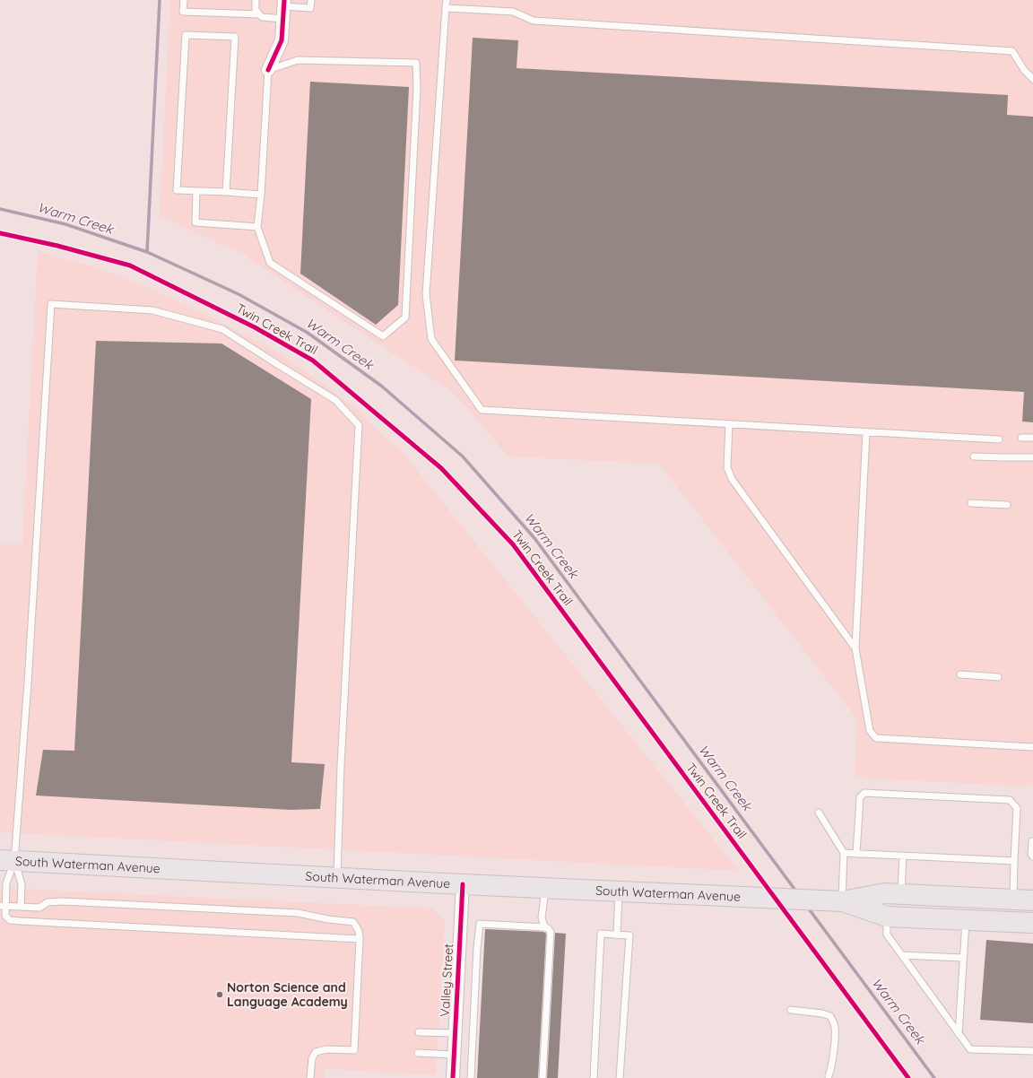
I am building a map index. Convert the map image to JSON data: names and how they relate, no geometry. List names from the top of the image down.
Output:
{
  "streets": {
    "main road": ["South Waterman Avenue"],
    "street": ["Valley Street"],
    "cycle path": ["Twin Creek Trail"]
  },
  "crossings": [
    ["South Waterman Avenue", "Valley Street"]
  ],
  "water": ["Warm Creek"],
  "places": ["Norton Science and Language Academy"]
}
